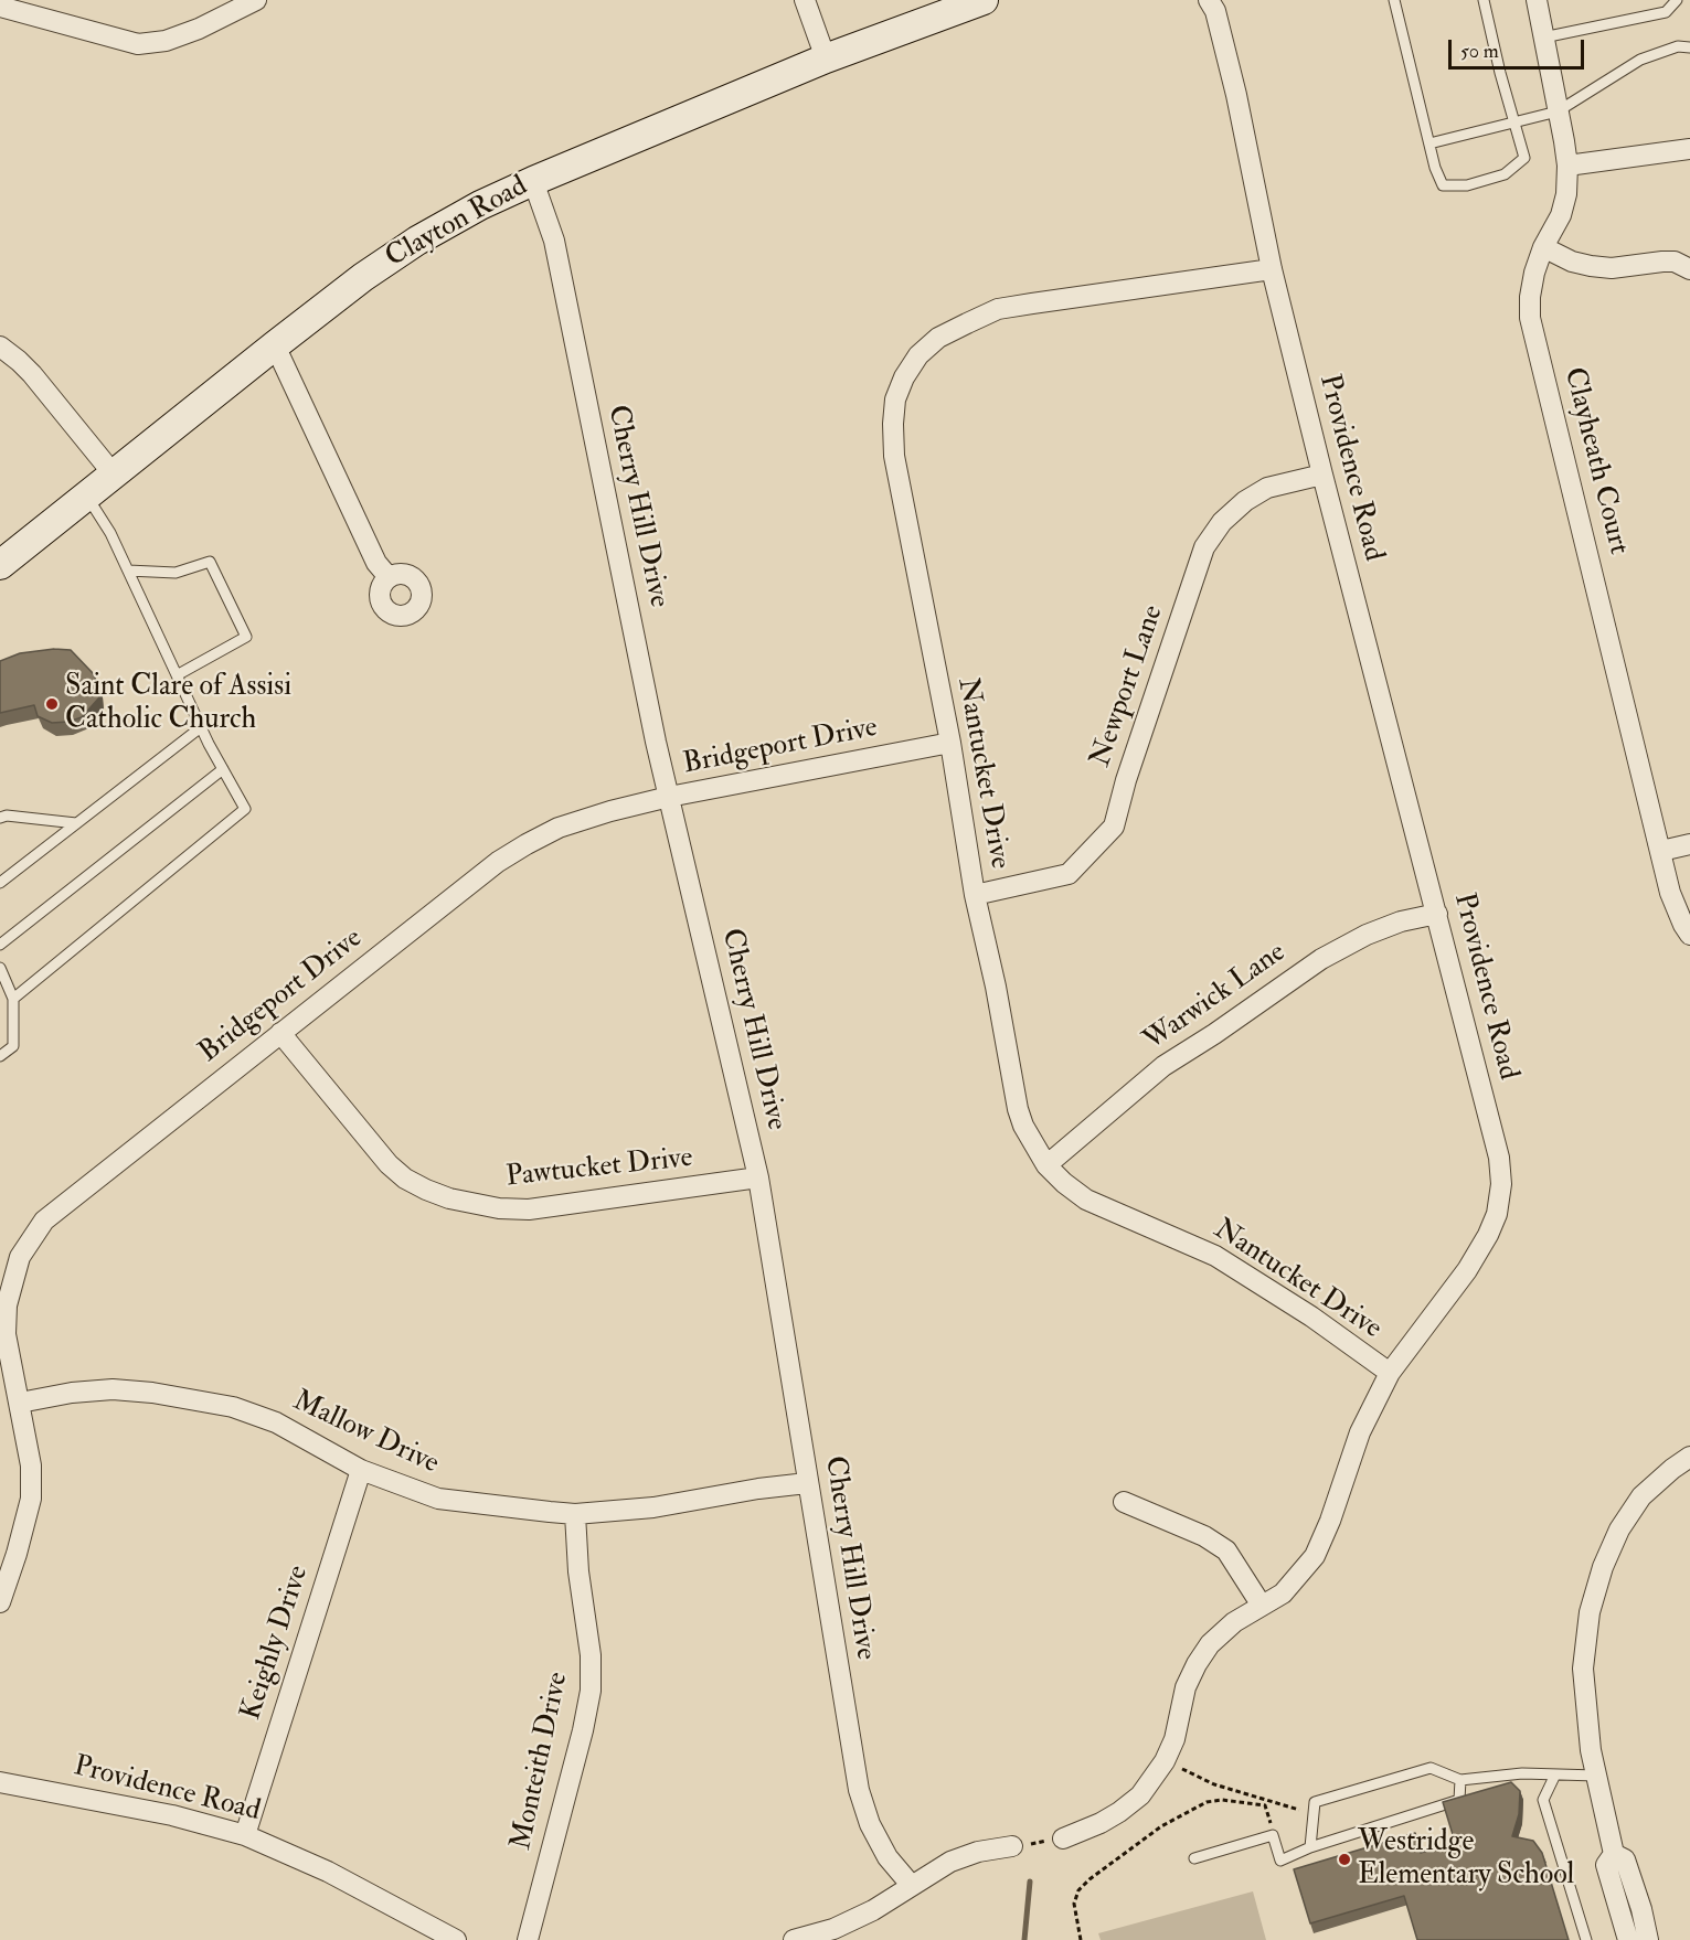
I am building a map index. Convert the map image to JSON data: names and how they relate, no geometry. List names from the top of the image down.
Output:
{
  "streets": {
    "main road": ["Clayton Road"],
    "street": [
      "Clayheath Court",
      "Providence Road",
      "Cherry Hill Drive",
      "Newport Lane",
      "Bridgeport Drive",
      "Nantucket Drive",
      "Warwick Lane",
      "Pawtucket Drive",
      "Mallow Drive",
      "Keighly Drive",
      "Monteith Drive"
    ]
  },
  "crossings": [
    ["Clayton Road", "Cherry Hill Drive"],
    ["Providence Road", "Newport Lane"],
    ["Providence Road", "Nantucket Drive"],
    ["Providence Road", "Warwick Lane"],
    ["Providence Road", "Keighly Drive"],
    ["Cherry Hill Drive", "Bridgeport Drive"],
    ["Cherry Hill Drive", "Pawtucket Drive"],
    ["Cherry Hill Drive", "Mallow Drive"],
    ["Newport Lane", "Nantucket Drive"],
    ["Bridgeport Drive", "Nantucket Drive"],
    ["Bridgeport Drive", "Pawtucket Drive"],
    ["Bridgeport Drive", "Mallow Drive"],
    ["Nantucket Drive", "Warwick Lane"],
    ["Mallow Drive", "Keighly Drive"],
    ["Mallow Drive", "Monteith Drive"]
  ],
  "places": ["Saint Clare of Assisi Catholic Church", "Westridge Elementary School"],
  "scale_bar": "50 m"
}
